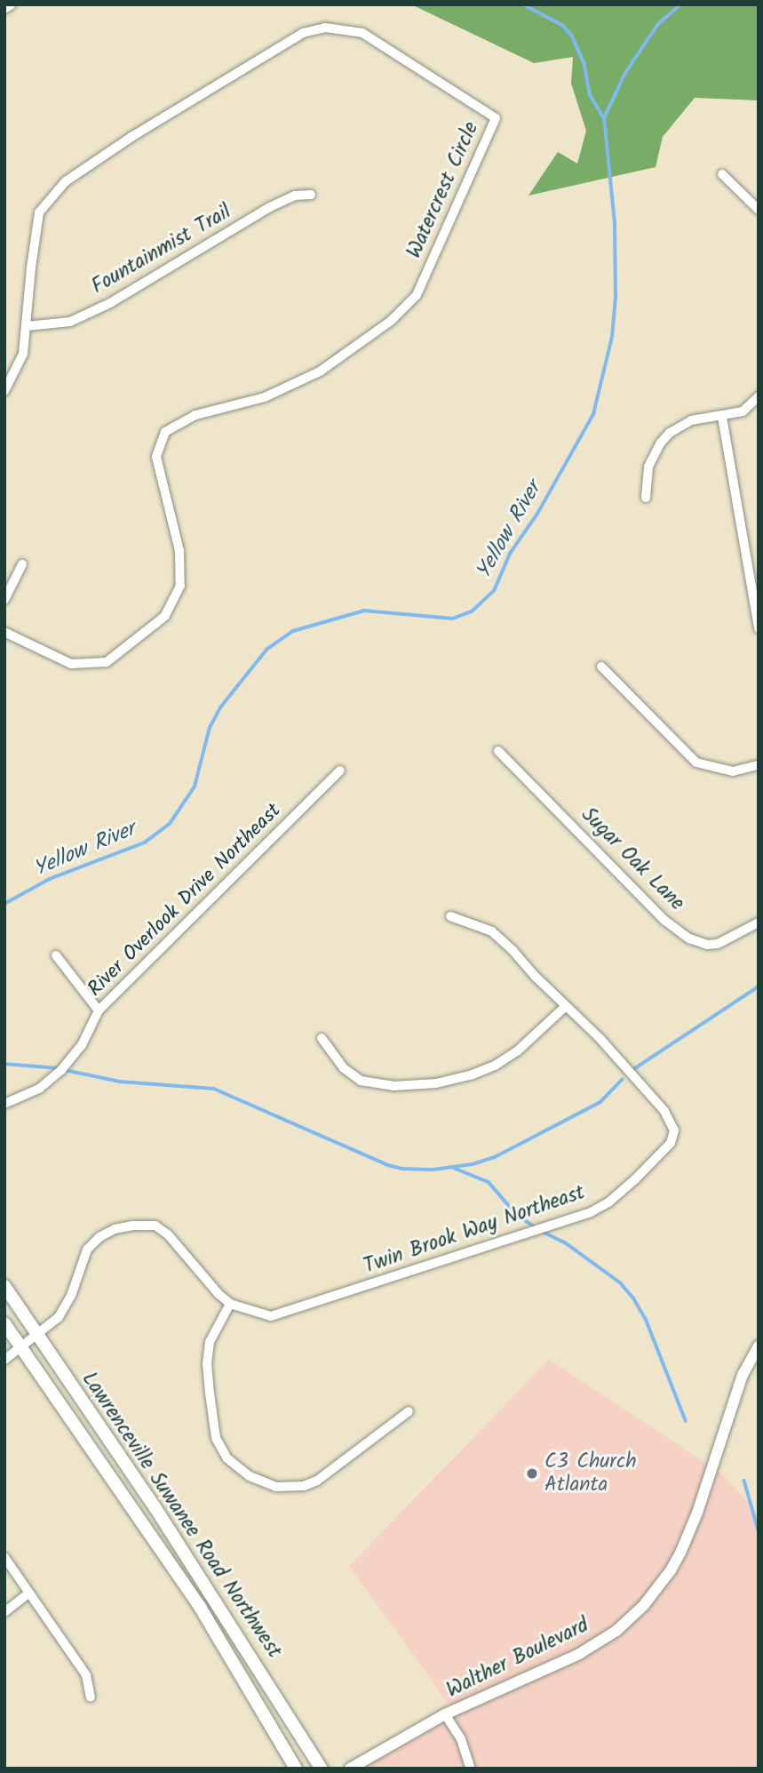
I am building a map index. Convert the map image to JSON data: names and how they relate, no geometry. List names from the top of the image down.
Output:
{
  "streets": {
    "main road": ["Lawrenceville Suwanee Road Northwest"],
    "street": [
      "Watercrest Circle",
      "Fountainmist Trail",
      "Sugar Oak Lane",
      "River Overlook Drive Northeast",
      "Twin Brook Way Northeast",
      "Walther Boulevard"
    ]
  },
  "crossings": [
    ["Watercrest Circle", "Fountainmist Trail"],
    ["Twin Brook Way Northeast", "Lawrenceville Suwanee Road Northwest"]
  ],
  "water": ["Yellow River"],
  "places": ["C3 Church Atlanta"]
}
